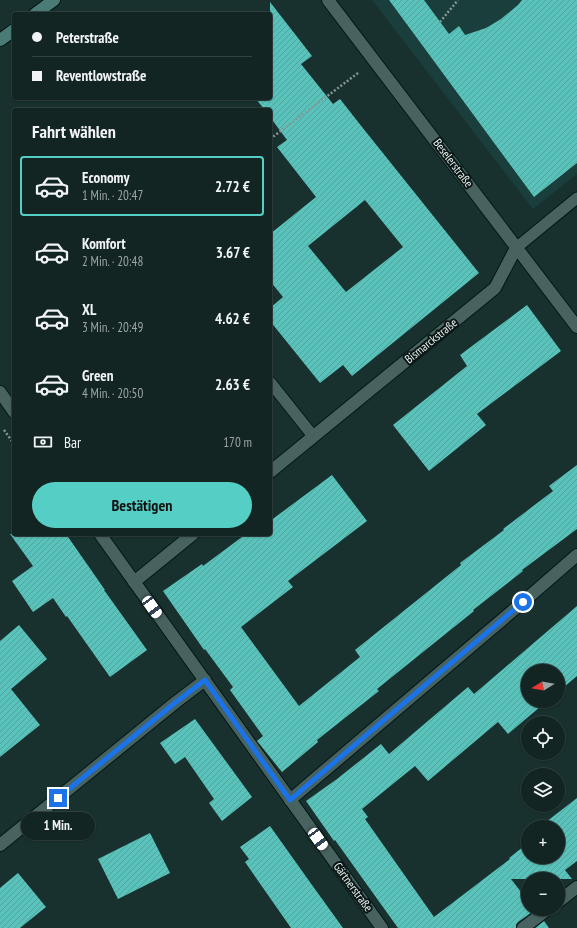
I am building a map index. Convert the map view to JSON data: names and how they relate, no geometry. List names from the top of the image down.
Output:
{
  "streets": {
    "street": ["Beselerstraße", "Bismarckstraße", "Gärtnerstraße"]
  },
  "crossings": [
    ["Beselerstraße", "Bismarckstraße"]
  ],
  "north": "left",
  "page": {
    "banner": ["Peterstraße", "Reventlowstraße"],
    "heading": "Fahrt wählen",
    "list": [
      {
        "name": "Economy",
        "note": "1 Min. · 20:47",
        "value": "2.72 €"
      },
      {
        "name": "Komfort",
        "note": "2 Min. · 20:48",
        "value": "3.67 €"
      },
      {
        "name": "XL",
        "note": "3 Min. · 20:49",
        "value": "4.62 €"
      },
      {
        "name": "Green",
        "note": "4 Min. · 20:50",
        "value": "2.63 €"
      }
    ],
    "pay": ["Bar", "170 m"],
    "buttons": "Bestätigen",
    "map_buttons": ["+", "−"],
    "bubble": "1 Min."
  }
}
